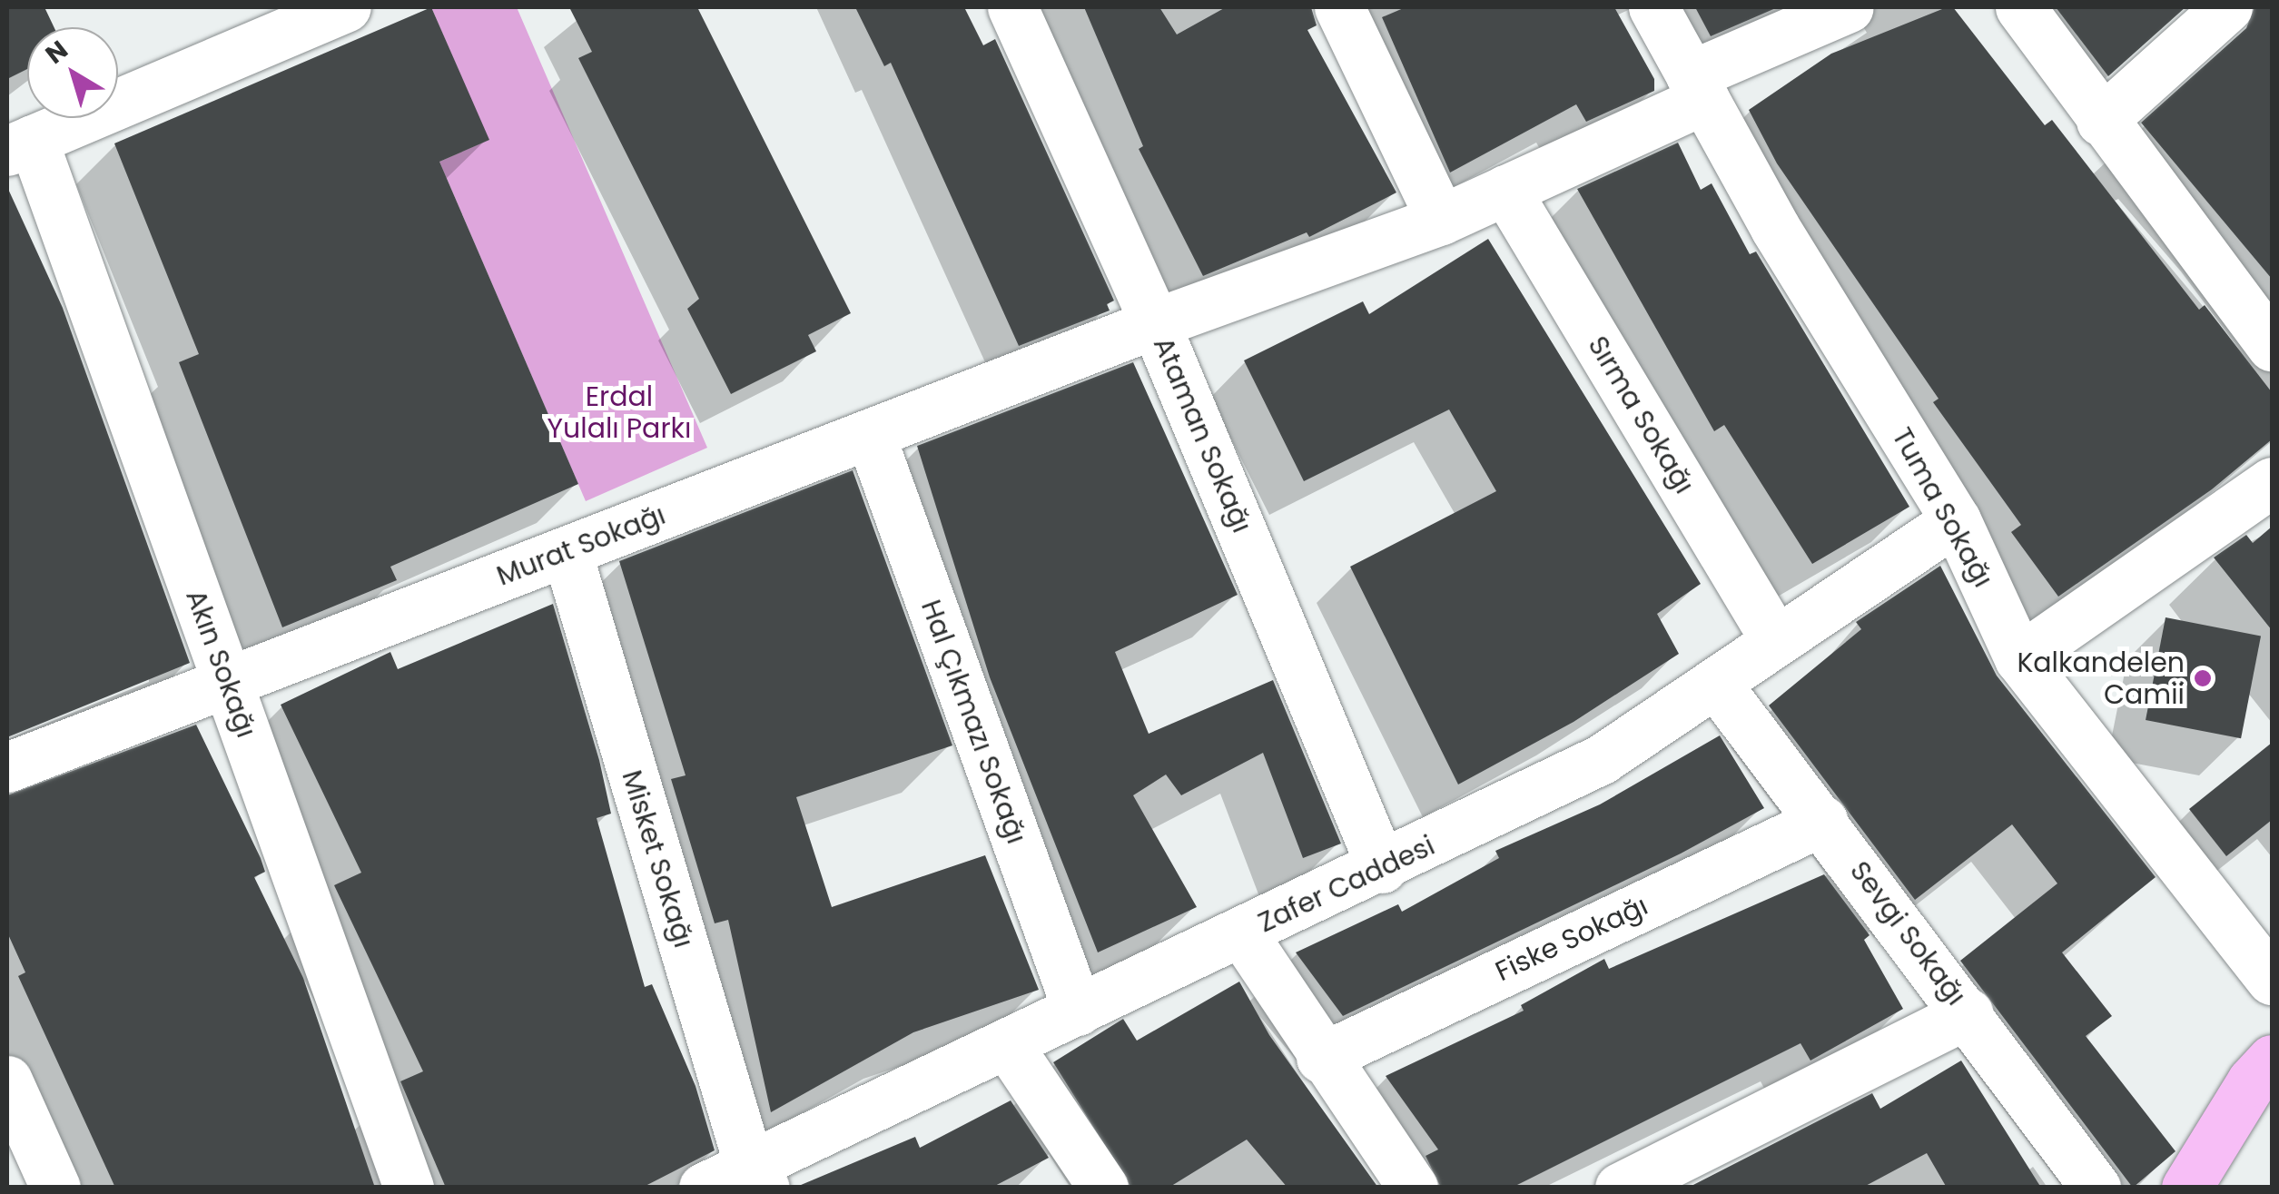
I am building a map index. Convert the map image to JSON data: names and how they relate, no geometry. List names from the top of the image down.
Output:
{
  "streets": {
    "street": [
      "Sırma Sokağı",
      "Ataman Sokağı",
      "Tuma Sokağı",
      "Murat Sokağı",
      "Akın Sokağı",
      "Hal Çıkmazı Sokağı",
      "Misket Sokağı",
      "Zafer Caddesi",
      "Sevgi Sokağı",
      "Fiske Sokağı"
    ]
  },
  "crossings": [
    ["Sırma Sokağı", "Zafer Caddesi"],
    ["Ataman Sokağı", "Murat Sokağı"],
    ["Ataman Sokağı", "Zafer Caddesi"],
    ["Tuma Sokağı", "Zafer Caddesi"],
    ["Murat Sokağı", "Akın Sokağı"],
    ["Murat Sokağı", "Hal Çıkmazı Sokağı"],
    ["Murat Sokağı", "Misket Sokağı"],
    ["Hal Çıkmazı Sokağı", "Zafer Caddesi"],
    ["Misket Sokağı", "Zafer Caddesi"],
    ["Zafer Caddesi", "Sevgi Sokağı"],
    ["Sevgi Sokağı", "Fiske Sokağı"]
  ],
  "parks": ["Erdal Yulalı Parkı"],
  "places": ["Kalkandelen Camii"],
  "north": "top left"
}
